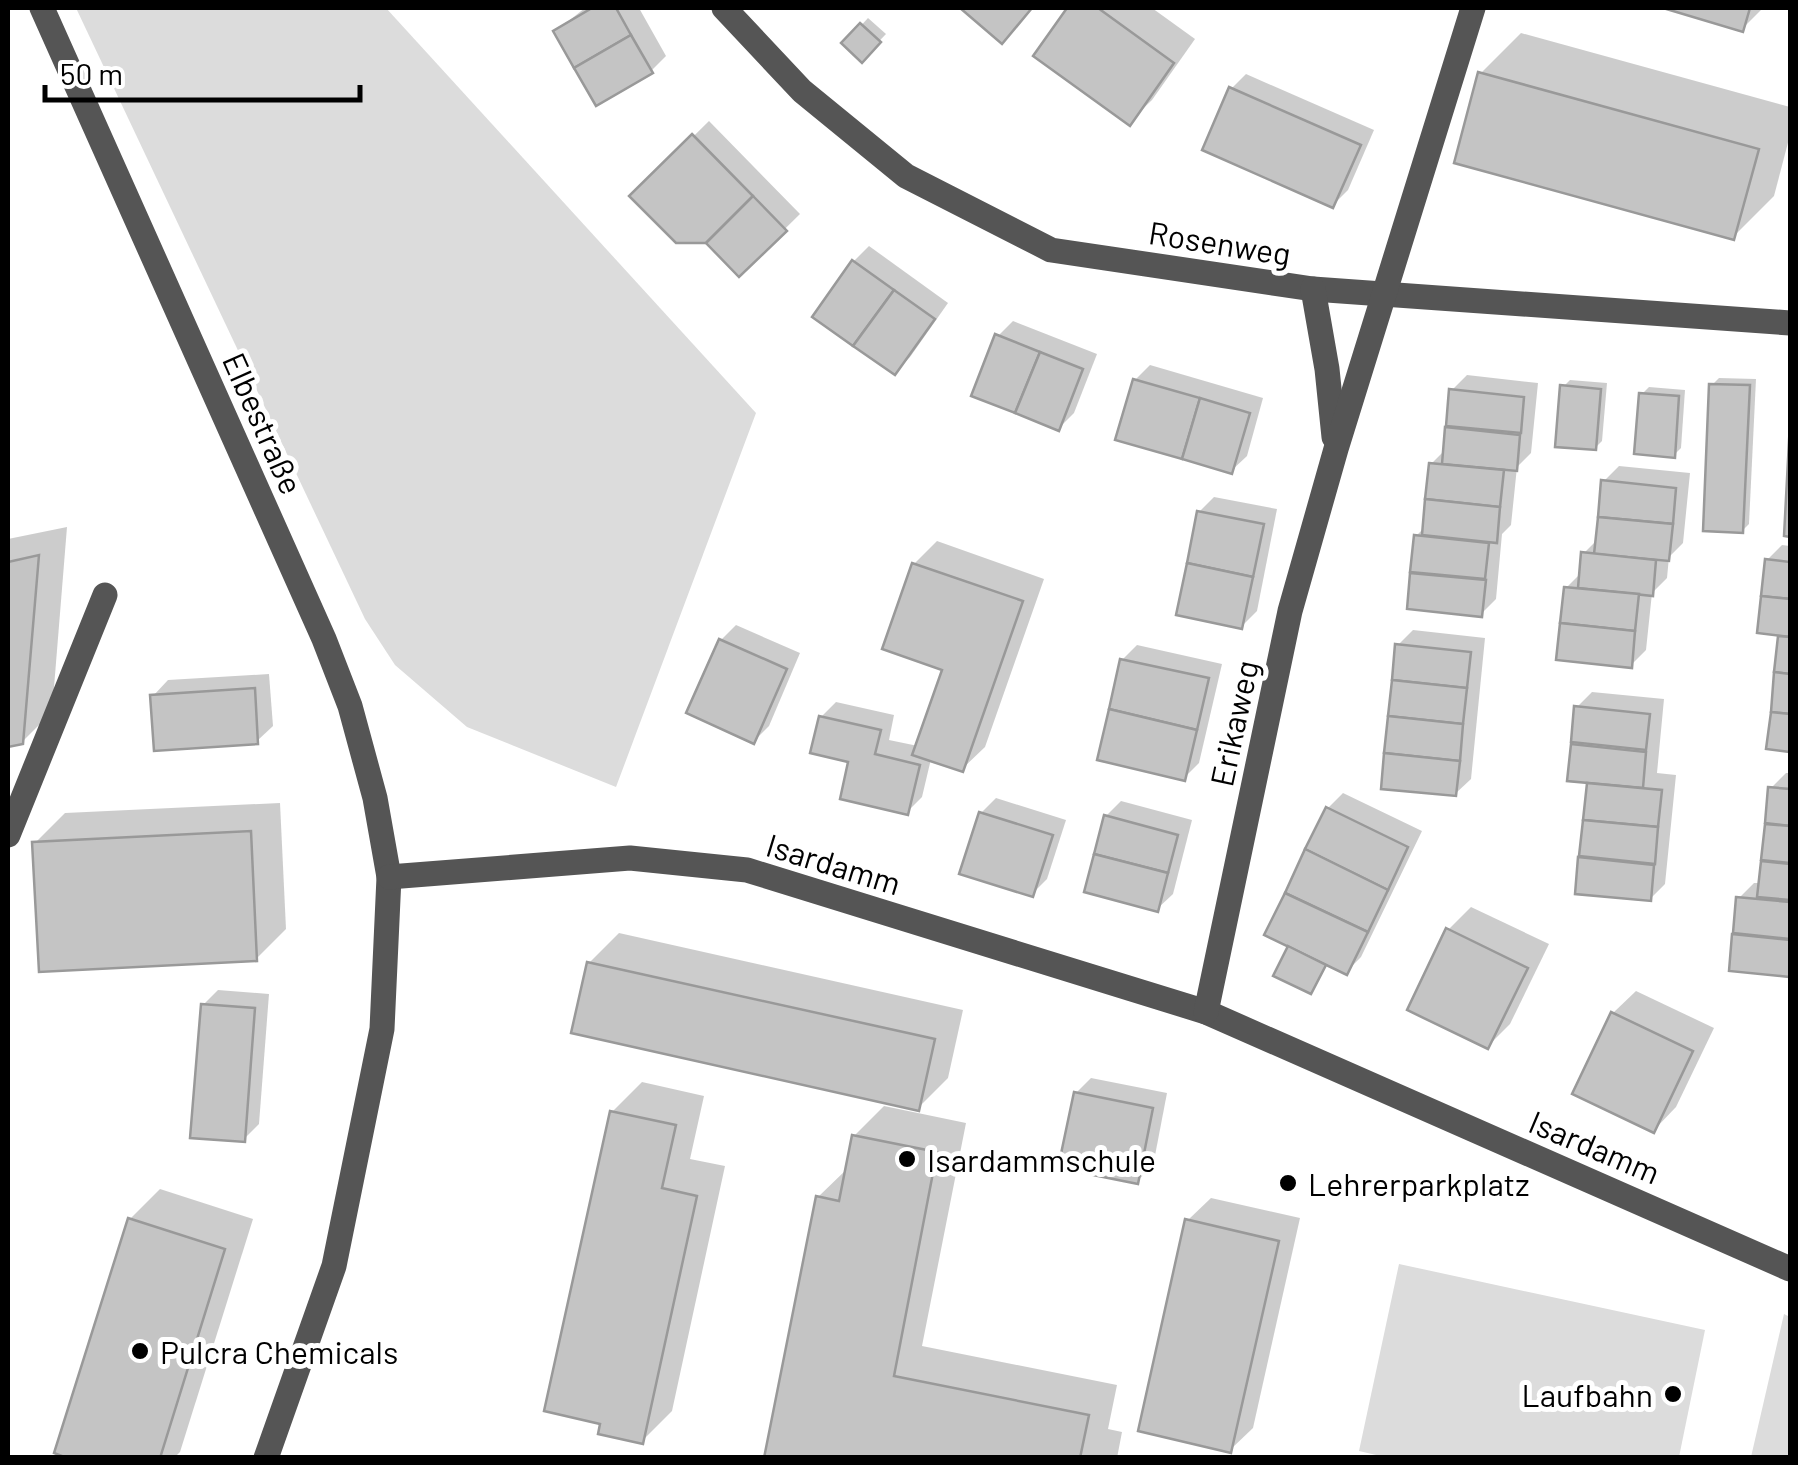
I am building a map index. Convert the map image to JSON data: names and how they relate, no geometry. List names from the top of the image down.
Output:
{
  "streets": {
    "street": [
      "Rosenweg",
      "Elbestraße",
      "Erikaweg",
      "Isardamm"
    ]
  },
  "crossings": [
    ["Rosenweg", "Erikaweg"],
    ["Elbestraße", "Isardamm"],
    ["Erikaweg", "Isardamm"]
  ],
  "places": [
    "Isardammschule",
    "Lehrerparkplatz",
    "Pulcra Chemicals",
    "Laufbahn"
  ],
  "scale_bar": "50 m"
}
